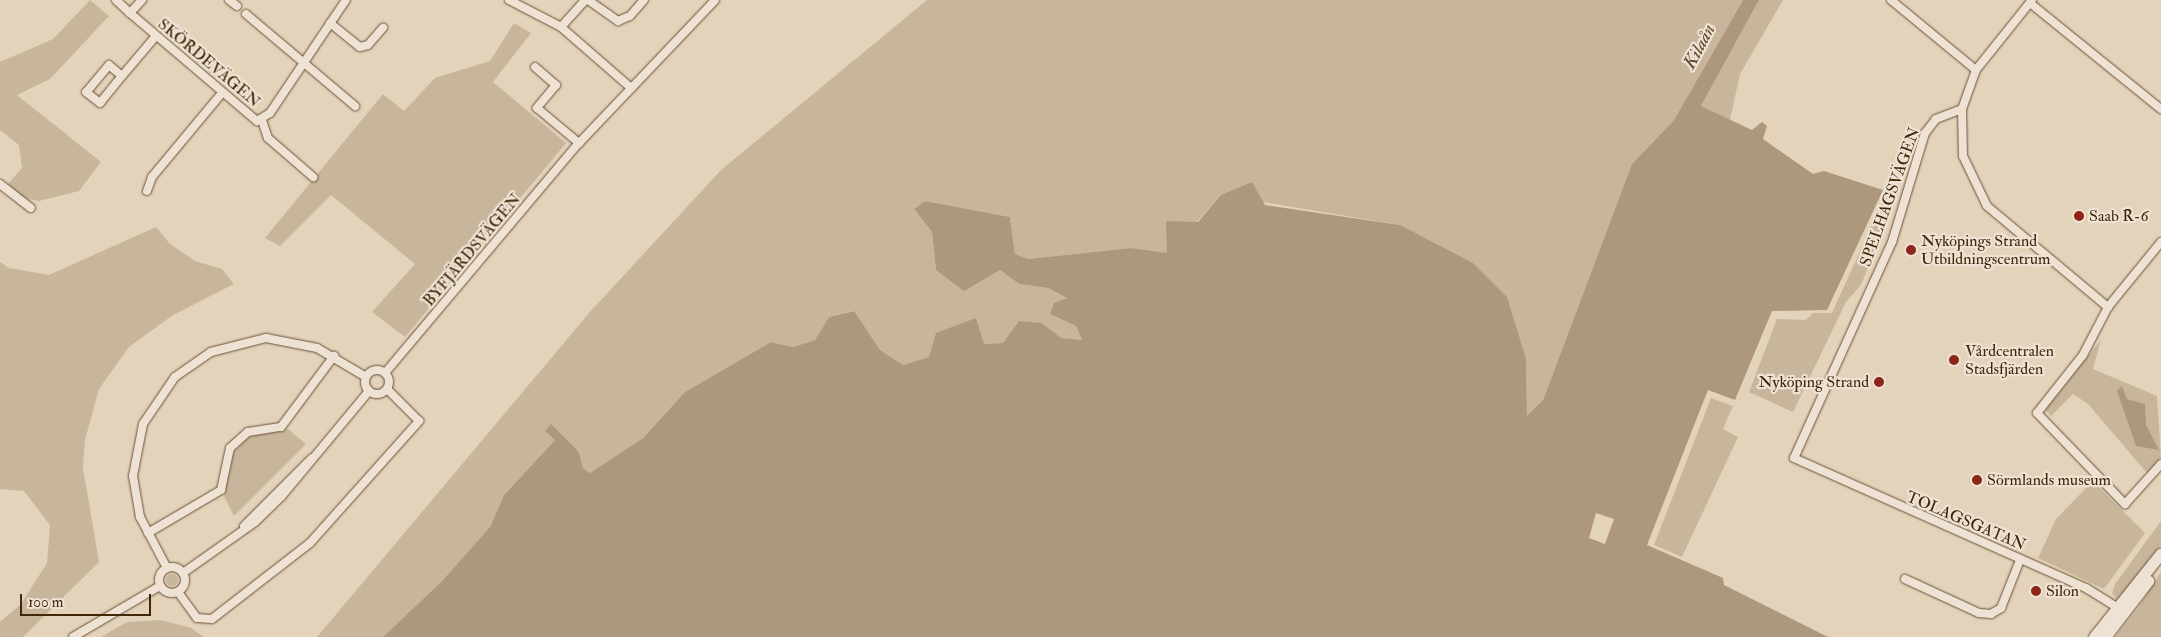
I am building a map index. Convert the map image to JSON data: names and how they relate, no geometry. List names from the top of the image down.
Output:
{
  "streets": {
    "street": [
      "SKÖRDEVÄGEN",
      "SPELHAGSVÄGEN",
      "BYFJÄRDSVÄGEN",
      "TOLAGSGATAN"
    ]
  },
  "crossings": [
    ["SPELHAGSVÄGEN", "TOLAGSGATAN"]
  ],
  "water": ["Kilaån"],
  "places": [
    "Saab R-6",
    "Nyköpings Strand Utbildningscentrum",
    "Vårdcentralen Stadsfjärden",
    "Nyköping Strand",
    "Sörmlands museum",
    "Silon"
  ],
  "scale_bar": "100 m"
}
